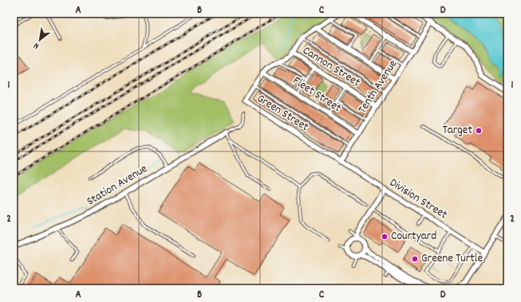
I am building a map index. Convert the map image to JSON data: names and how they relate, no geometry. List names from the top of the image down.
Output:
{
  "streets": {
    "street": [
      "Cannon Street",
      "Tenth Avenue",
      "Fleet Street",
      "Green Street",
      "Station Avenue",
      "Division Street"
    ]
  },
  "crossings": [
    ["Cannon Street", "Tenth Avenue"],
    ["Cannon Street", "Green Street"],
    ["Tenth Avenue", "Fleet Street"],
    ["Tenth Avenue", "Green Street"],
    ["Tenth Avenue", "Division Street"],
    ["Fleet Street", "Green Street"],
    ["Green Street", "Division Street"]
  ],
  "places": ["Target", "Courtyard", "Greene Turtle"],
  "north": "bottom left",
  "grid": {
    "columns": [
      "A",
      "B",
      "C",
      "D"
    ],
    "rows": ["1", "2"]
  }
}
